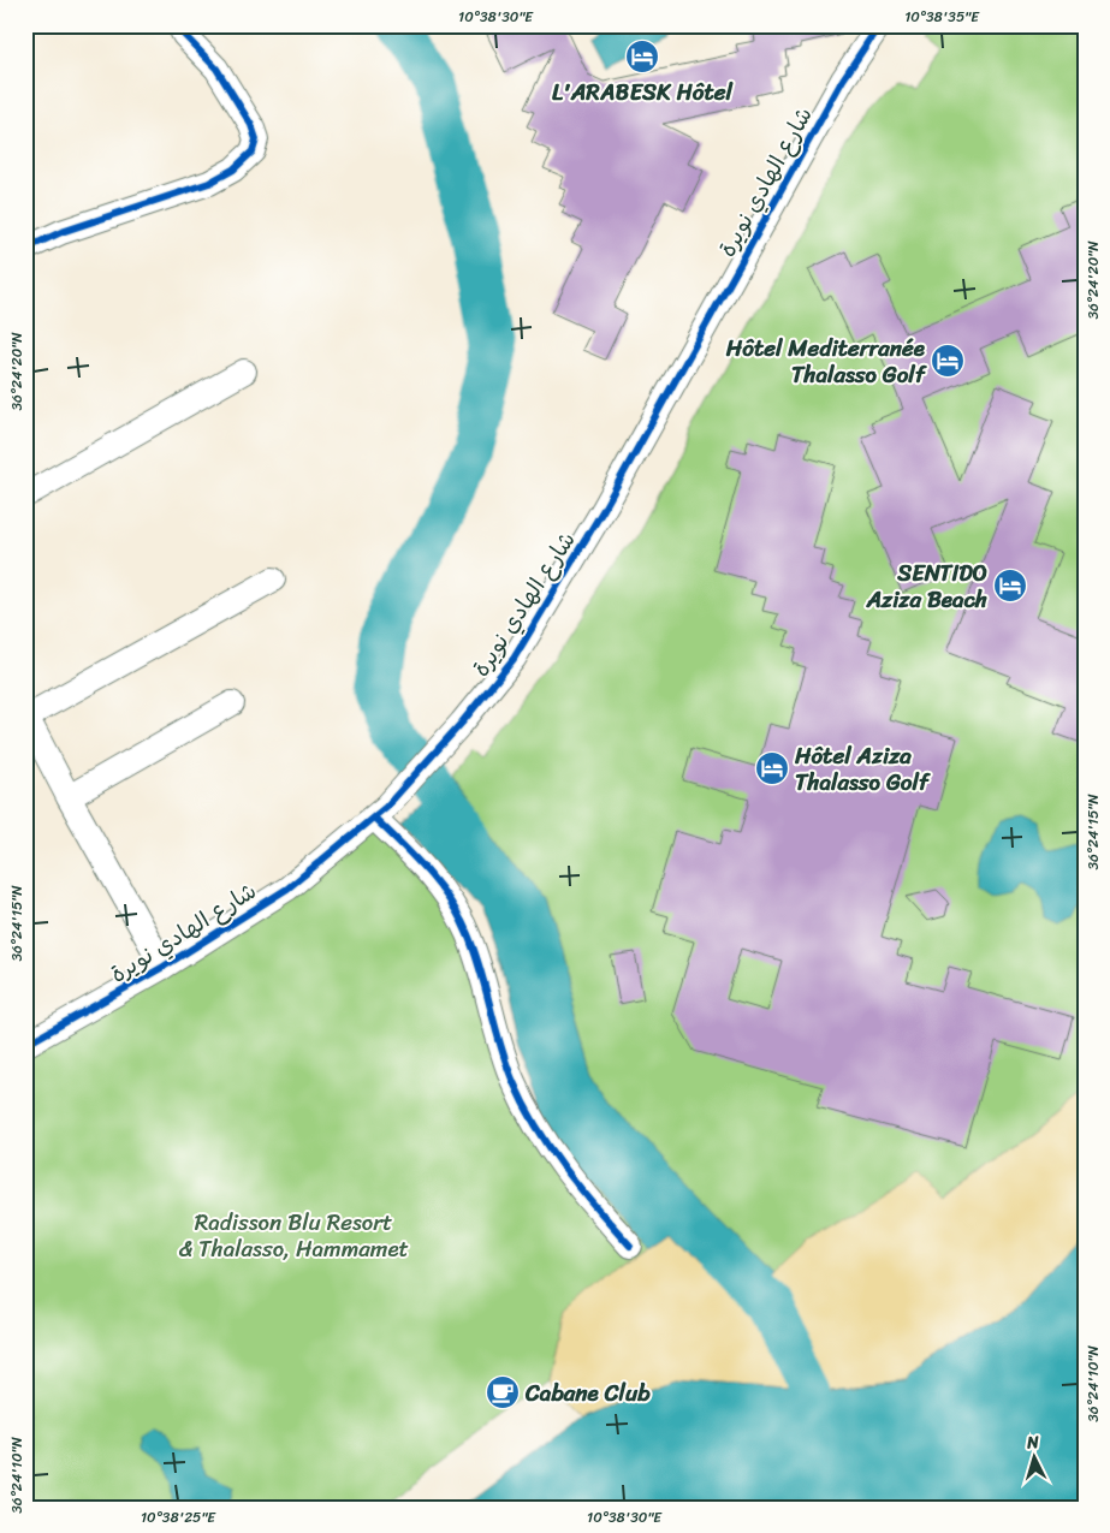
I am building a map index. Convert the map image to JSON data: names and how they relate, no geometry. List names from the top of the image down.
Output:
{
  "streets": {
    "street": ["شارع الهادي نويرة"]
  },
  "parks": ["Radisson Blu Resort & Thalasso, Hammamet"],
  "places": {
    "hotel": [
      "L'ARABESK Hôtel",
      "Hôtel Mediterranée Thalasso Golf",
      "SENTIDO Aziza Beach",
      "Hôtel Aziza Thalasso Golf"
    ],
    "cafe": ["Cabane Club"]
  },
  "north": "top",
  "coordinates": [
    "10°38'30\"E",
    "10°38'35\"E",
    "36°24'20\"N",
    "36°24'15\"N",
    "36°24'10\"N",
    "10°38'25\"E"
  ]
}
